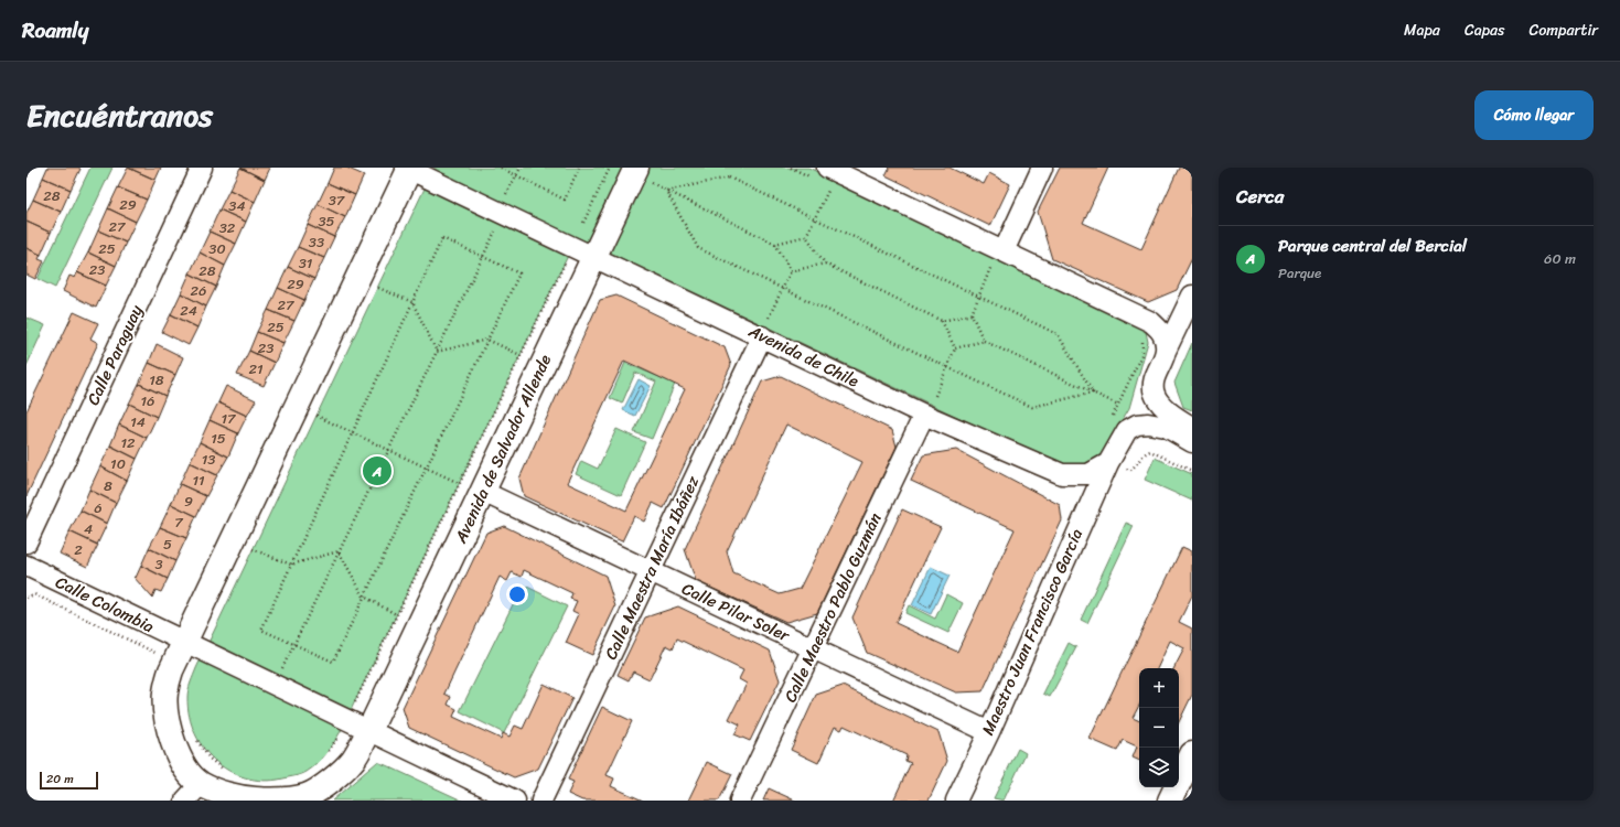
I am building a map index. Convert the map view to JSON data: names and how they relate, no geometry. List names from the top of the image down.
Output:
{
  "streets": {
    "street": [
      "Calle Paraguay",
      "Avenida de Chile",
      "Avenida de Salvador Allende",
      "Calle Maestra María Ibáñez",
      "Calle Colombia",
      "Calle Maestro Pablo Guzmán",
      "Calle Pilar Soler",
      "Maestro Juan Francisco García"
    ]
  },
  "crossings": [
    ["Avenida de Chile", "Avenida de Salvador Allende"],
    ["Avenida de Chile", "Calle Maestra María Ibáñez"],
    ["Avenida de Chile", "Calle Maestro Pablo Guzmán"],
    ["Avenida de Chile", "Maestro Juan Francisco García"],
    ["Avenida de Salvador Allende", "Calle Colombia"],
    ["Avenida de Salvador Allende", "Calle Pilar Soler"],
    ["Calle Maestra María Ibáñez", "Calle Pilar Soler"],
    ["Calle Maestro Pablo Guzmán", "Calle Pilar Soler"],
    ["Calle Pilar Soler", "Maestro Juan Francisco García"]
  ],
  "house_numbers": [
    "28",
    "37",
    "29",
    "34",
    "35",
    "27",
    "32",
    "33",
    "25",
    "30",
    "31",
    "23",
    "28",
    "29",
    "26",
    "27",
    "24",
    "25",
    "23",
    "21",
    "18",
    "16",
    "17",
    "14",
    "15",
    "12",
    "13",
    "10",
    "11",
    "8",
    "9",
    "6",
    "7",
    "4",
    "5",
    "2",
    "3"
  ],
  "scale_bar": "20 m",
  "page": {
    "header": "Roamly",
    "nav": ["Mapa", "Capas", "Compartir"],
    "title": "Encuéntranos",
    "buttons": "Cómo llegar",
    "heading": "Cerca",
    "list": [
      {
        "mark": "A",
        "name": "Parque central del Bercial",
        "note": "Parque",
        "value": "60 m"
      }
    ],
    "pins": "A",
    "map_buttons": ["+", "−"],
    "scale": "20 m"
  }
}
